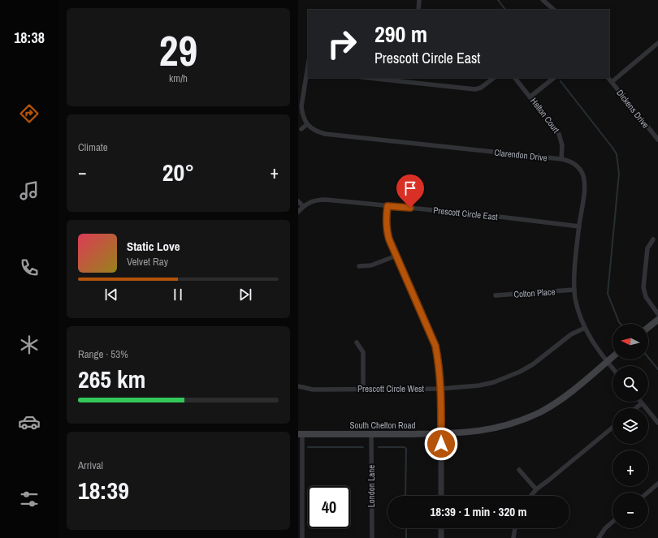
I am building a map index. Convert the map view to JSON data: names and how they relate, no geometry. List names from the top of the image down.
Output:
{
  "streets": {
    "main road": ["South Chelton Road"],
    "street": [
      "Dickens Drive",
      "Helton Court",
      "Clarendon Drive",
      "Prescott Circle East",
      "Colton Place",
      "Prescott Circle West",
      "London Lane"
    ]
  },
  "crossings": [
    ["Helton Court", "Clarendon Drive"],
    ["Clarendon Drive", "Prescott Circle East"],
    ["Clarendon Drive", "Colton Place"],
    ["Clarendon Drive", "Prescott Circle West"],
    ["Clarendon Drive", "South Chelton Road"],
    ["South Chelton Road", "London Lane"]
  ],
  "north": "left",
  "page": {
    "tabs": "18:38",
    "tile": [
      ["29", "km/h"],
      "Climate",
      ["Range · 53%", "265 km"],
      ["Arrival", "18:39"]
    ],
    "turn": ["290 m", "Prescott Circle East"],
    "heat": ["−", "20°", "+"],
    "song": ["Static Love", "Velvet Ray"],
    "map_buttons": ["+", "−"],
    "limit": "40",
    "trip": "18:39 · 1 min · 320 m"
  }
}
